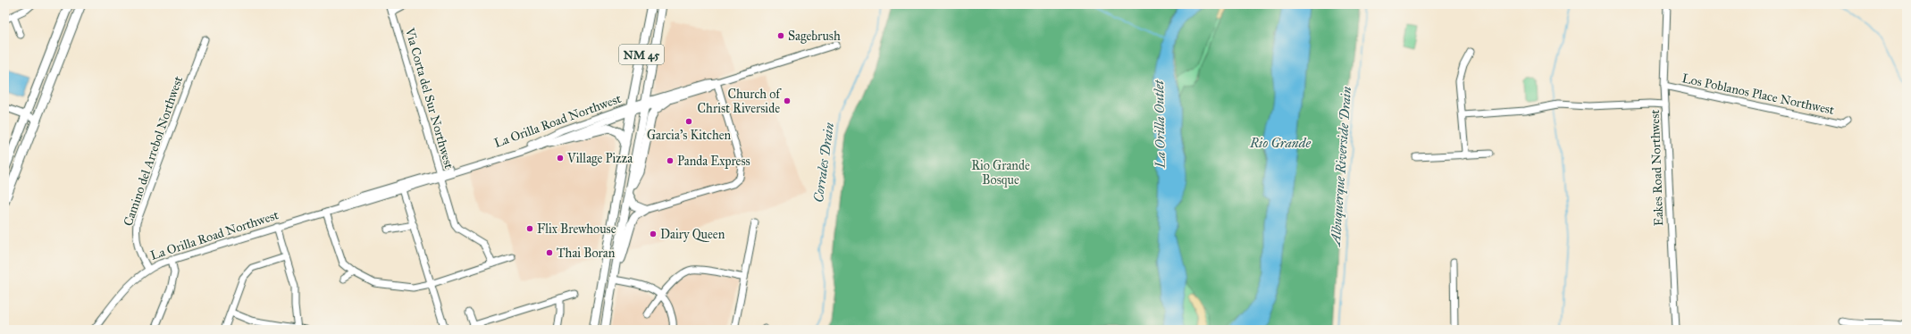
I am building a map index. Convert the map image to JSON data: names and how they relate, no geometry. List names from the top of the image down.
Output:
{
  "streets": {
    "main road": ["NM 45"],
    "street": [
      "Los Poblanos Place Northwest",
      "Via Corta del Sur Northwest",
      "La Orilla Road Northwest",
      "Camino del Arrebol Northwest",
      "Eakes Road Northwest"
    ]
  },
  "crossings": [
    ["NM 45", "La Orilla Road Northwest"],
    ["Los Poblanos Place Northwest", "Eakes Road Northwest"],
    ["Via Corta del Sur Northwest", "La Orilla Road Northwest"],
    ["La Orilla Road Northwest", "Camino del Arrebol Northwest"]
  ],
  "water": [
    "La Orilla Outlet",
    "Rio Grande",
    "Corrales Drain",
    "Albuquerque Riverside Drain"
  ],
  "parks": ["Rio Grande Bosque"],
  "places": [
    "Sagebrush",
    "Church of Christ Riverside",
    "Garcia's Kitchen",
    "Village Pizza",
    "Panda Express",
    "Flix Brewhouse",
    "Dairy Queen",
    "Thai Boran"
  ]
}
